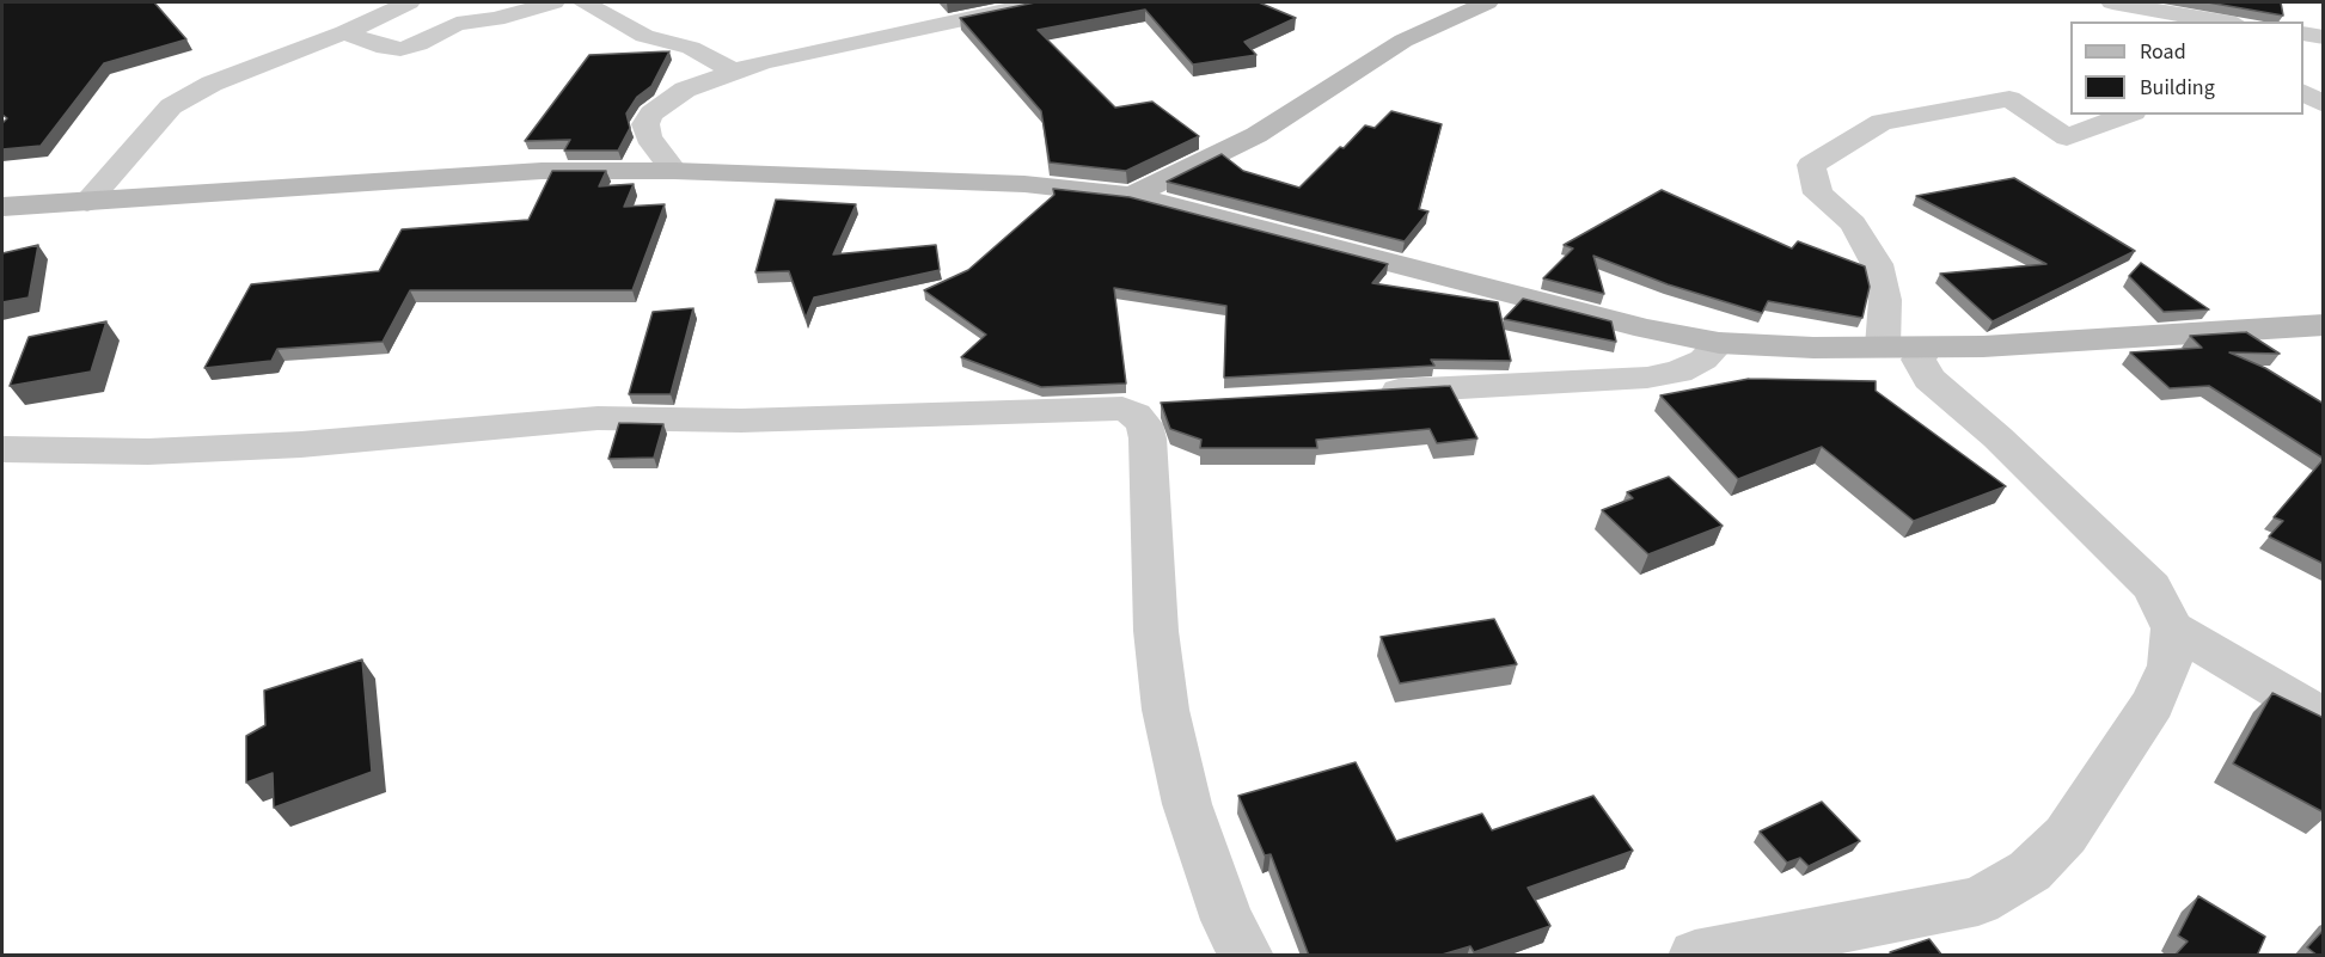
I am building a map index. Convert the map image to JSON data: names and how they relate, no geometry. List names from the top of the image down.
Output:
{
  "legend": ["Road", "Building"]
}
